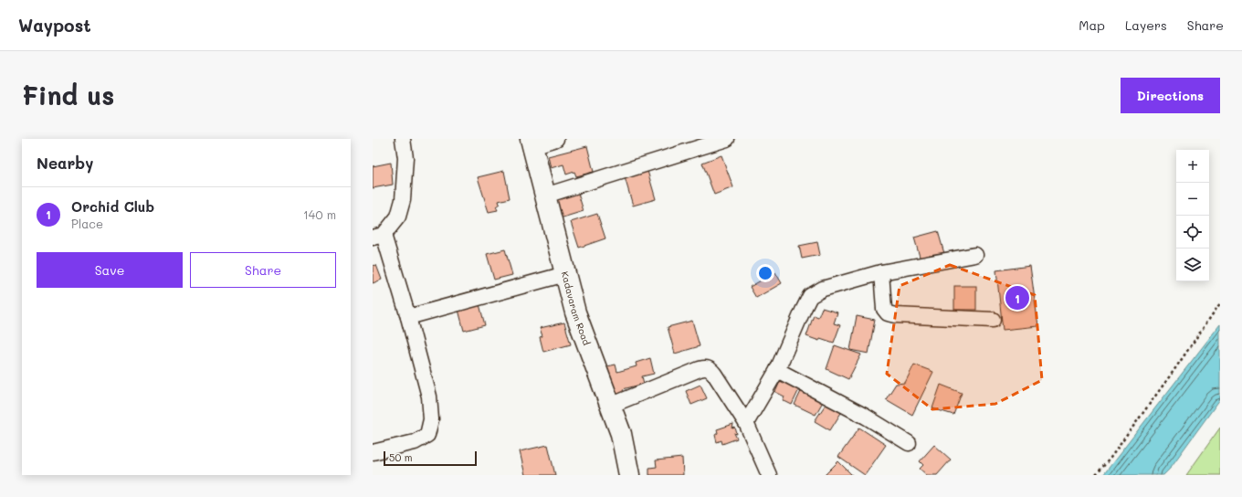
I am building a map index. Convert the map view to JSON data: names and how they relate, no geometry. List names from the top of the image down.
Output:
{
  "streets": {
    "main road": ["Kadavaram Road"]
  },
  "scale_bar": "50 m",
  "page": {
    "header": "Waypost",
    "nav": ["Map", "Layers", "Share"],
    "buttons": [
      "Directions",
      ["Save", "Share"]
    ],
    "title": "Find us",
    "heading": "Nearby",
    "map_buttons": ["+", "−"],
    "list": [
      {
        "mark": "1",
        "name": "Orchid Club",
        "note": "Place",
        "value": "140 m"
      }
    ],
    "pins": "1",
    "scale": "50 m"
  }
}
